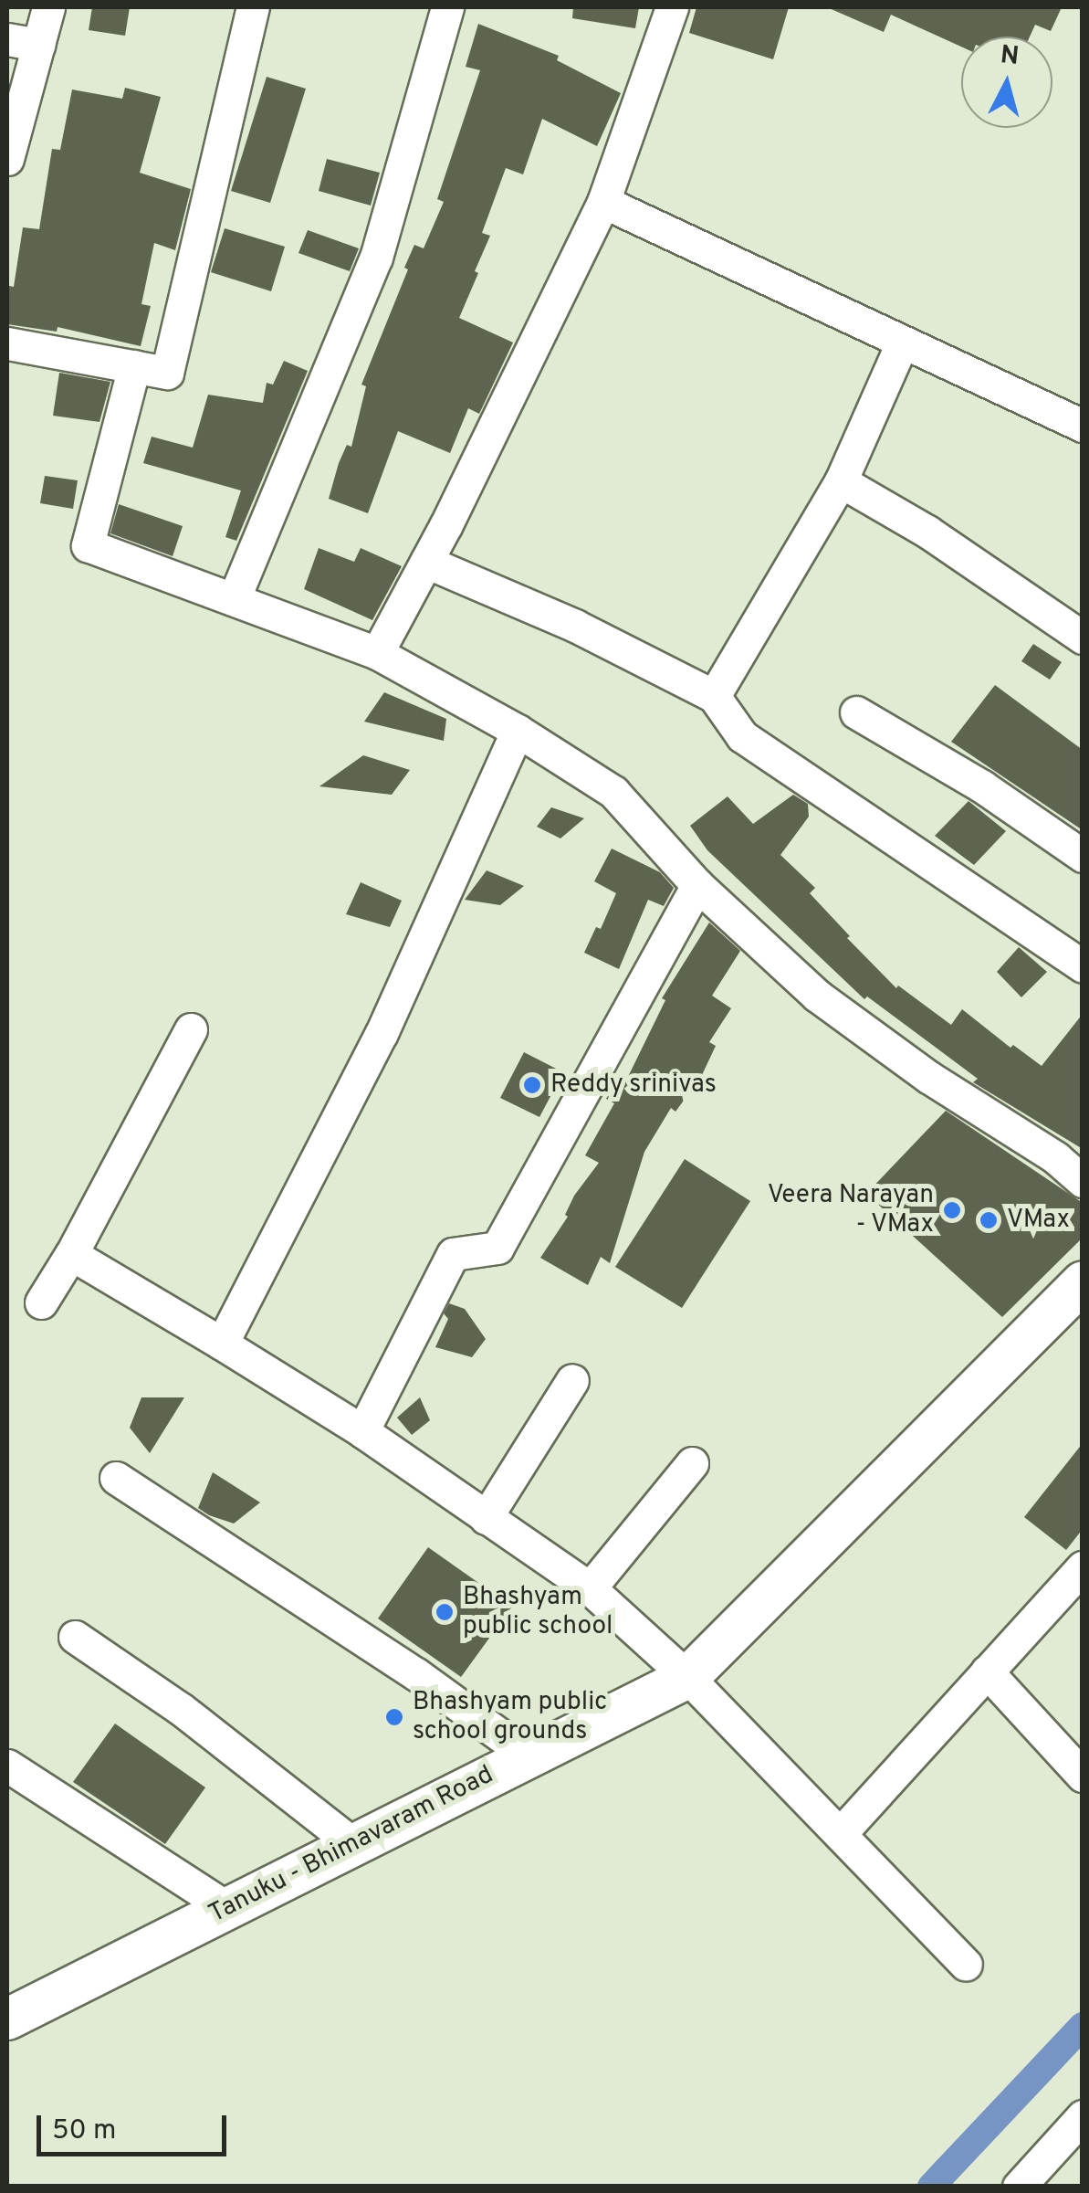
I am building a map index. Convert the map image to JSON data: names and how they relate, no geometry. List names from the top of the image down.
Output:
{
  "streets": {
    "main road": ["Tanuku - Bhimavaram Road"]
  },
  "places": [
    "Reddy srinivas",
    "Veera Narayan - VMax",
    "VMax",
    "Bhashyam public school",
    "Bhashyam public school grounds"
  ],
  "scale_bar": "50 m",
  "north": "top"
}
